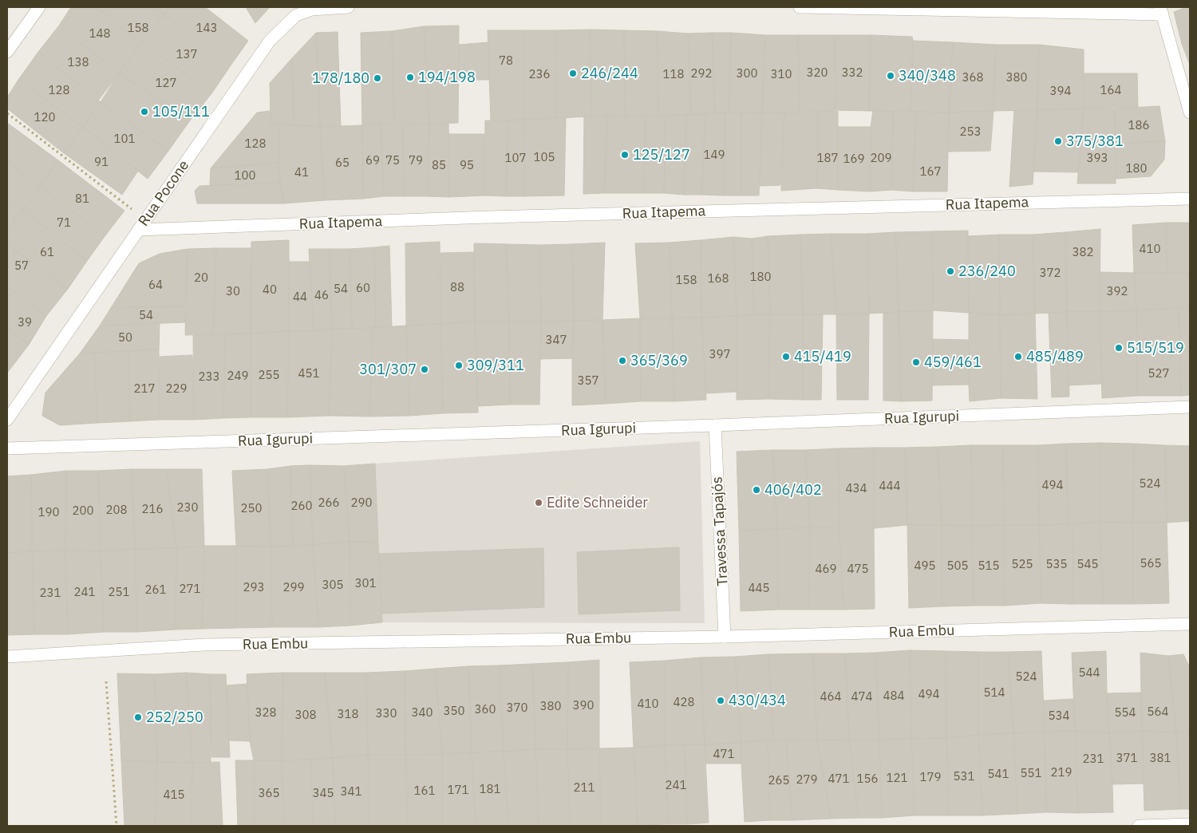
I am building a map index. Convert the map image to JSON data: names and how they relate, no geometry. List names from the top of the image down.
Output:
{
  "streets": {
    "street": [
      "Rua Pocone",
      "Rua Itapema",
      "Rua Igurupi",
      "Travessa Tapajós",
      "Rua Embu"
    ]
  },
  "crossings": [
    ["Rua Pocone", "Rua Itapema"],
    ["Rua Igurupi", "Travessa Tapajós"],
    ["Travessa Tapajós", "Rua Embu"]
  ],
  "places": [
    "246/244",
    "340/348",
    "194/198",
    "178/180",
    "105/111",
    "375/381",
    "125/127",
    "236/240",
    "515/519",
    "415/419",
    "485/489",
    "365/369",
    "459/461",
    "309/311",
    "301/307",
    "406/402",
    "Edite Schneider",
    "430/434",
    "252/250"
  ],
  "house_numbers": [
    "158",
    "143",
    "148",
    "137",
    "78",
    "138",
    "320",
    "332",
    "292",
    "300",
    "236",
    "118",
    "310",
    "368",
    "380",
    "127",
    "128",
    "164",
    "394",
    "120",
    "186",
    "253",
    "101",
    "128",
    "149",
    "105",
    "107",
    "187",
    "209",
    "393",
    "169",
    "69",
    "75",
    "79",
    "91",
    "65",
    "85",
    "95",
    "180",
    "167",
    "41",
    "100",
    "81",
    "71",
    "410",
    "61",
    "382",
    "57",
    "372",
    "180",
    "20",
    "168",
    "158",
    "64",
    "88",
    "60",
    "54",
    "40",
    "30",
    "392",
    "46",
    "44",
    "54",
    "39",
    "50",
    "347",
    "397",
    "451",
    "527",
    "255",
    "249",
    "233",
    "357",
    "217",
    "229",
    "524",
    "494",
    "444",
    "434",
    "266",
    "290",
    "260",
    "230",
    "250",
    "216",
    "208",
    "200",
    "190",
    "565",
    "525",
    "535",
    "545",
    "495",
    "505",
    "515",
    "469",
    "475",
    "301",
    "305",
    "293",
    "299",
    "445",
    "271",
    "261",
    "241",
    "251",
    "231",
    "544",
    "524",
    "514",
    "494",
    "484",
    "464",
    "474",
    "428",
    "410",
    "390",
    "380",
    "370",
    "360",
    "350",
    "564",
    "328",
    "340",
    "554",
    "330",
    "318",
    "308",
    "534",
    "471",
    "371",
    "381",
    "231",
    "219",
    "551",
    "541",
    "531",
    "179",
    "121",
    "471",
    "156",
    "279",
    "265",
    "241",
    "211",
    "181",
    "171",
    "161",
    "341",
    "365",
    "345",
    "415"
  ]
}
